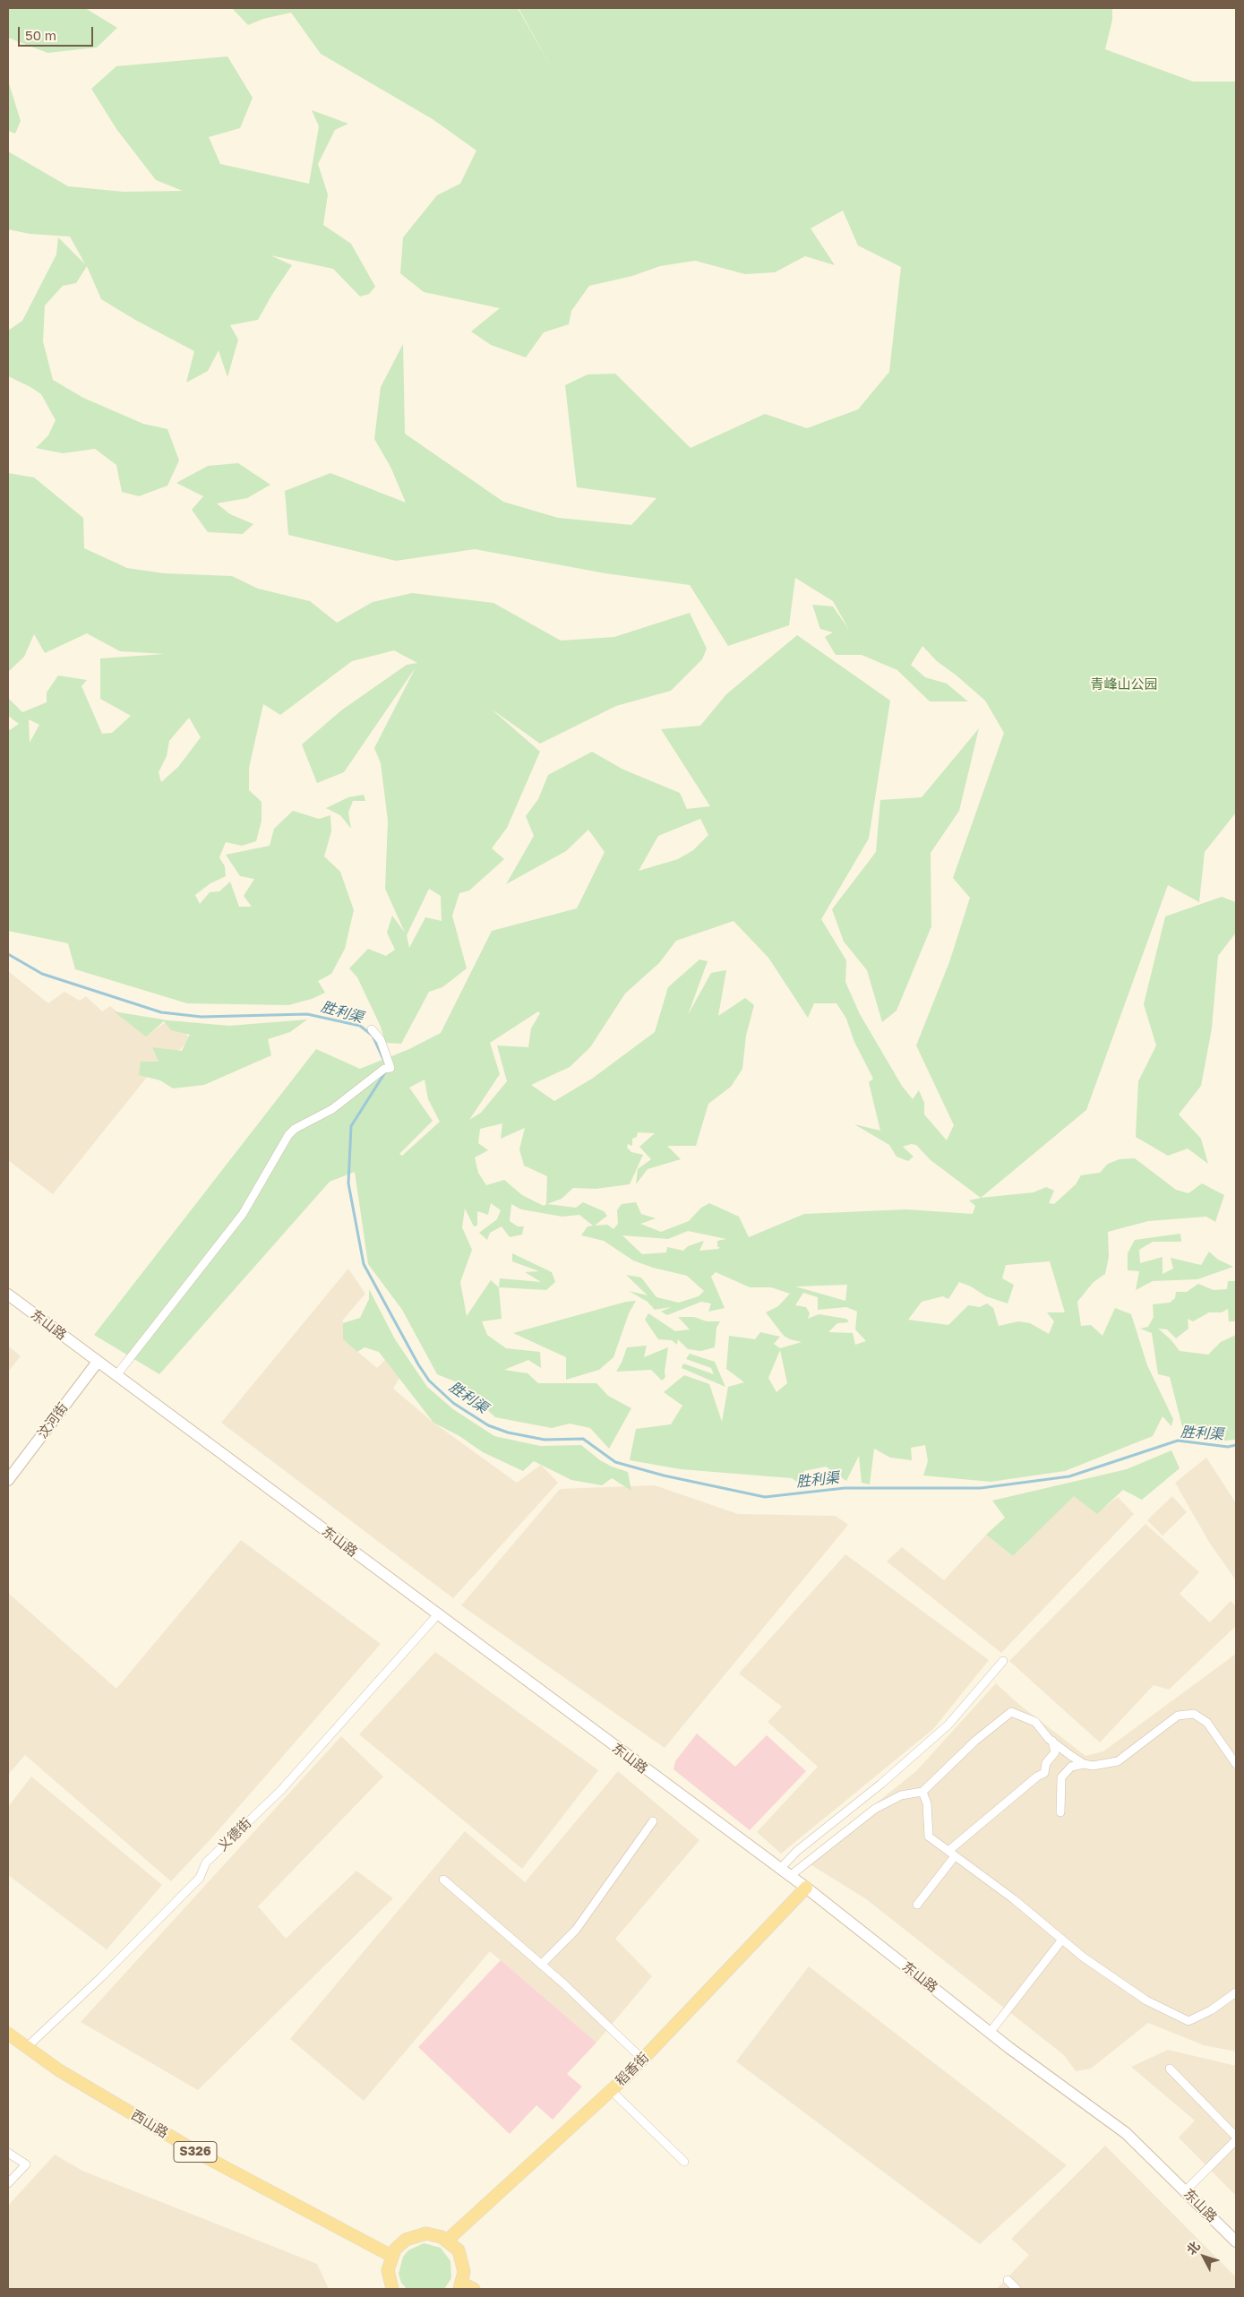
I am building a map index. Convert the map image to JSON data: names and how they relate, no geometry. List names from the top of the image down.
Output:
{
  "streets": {
    "main road": ["稻香街", "西山路", "S326"],
    "street": ["东山路", "汶河街", "义德街"]
  },
  "crossings": [
    ["东山路", "汶河街"],
    ["东山路", "义德街"],
    ["东山路", "稻香街"],
    ["义德街", "西山路"]
  ],
  "water": ["胜利渠"],
  "parks": ["青峰山公园"],
  "scale_bar": "50 m",
  "north": "top left"
}
